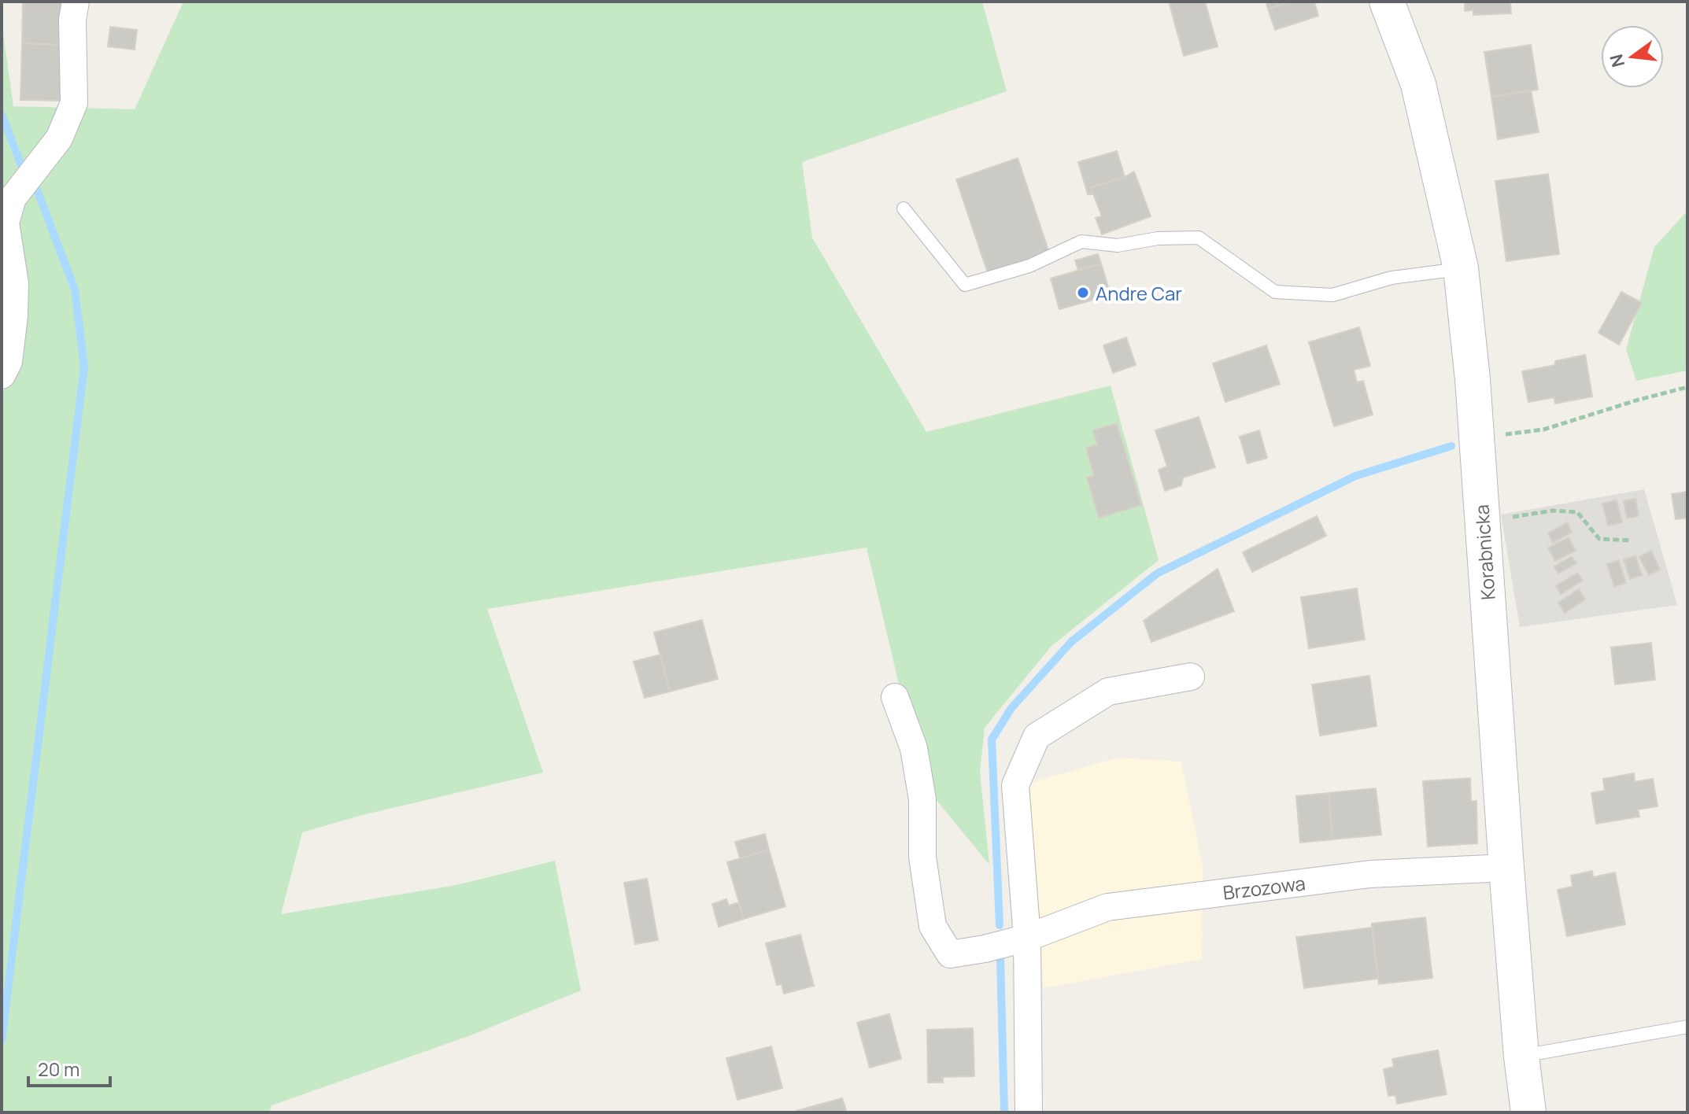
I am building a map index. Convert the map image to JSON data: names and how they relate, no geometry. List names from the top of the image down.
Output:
{
  "streets": {
    "street": ["Korabnicka", "Brzozowa"]
  },
  "crossings": [
    ["Korabnicka", "Brzozowa"]
  ],
  "places": ["Andre Car"],
  "scale_bar": "20 m",
  "north": "left"
}
